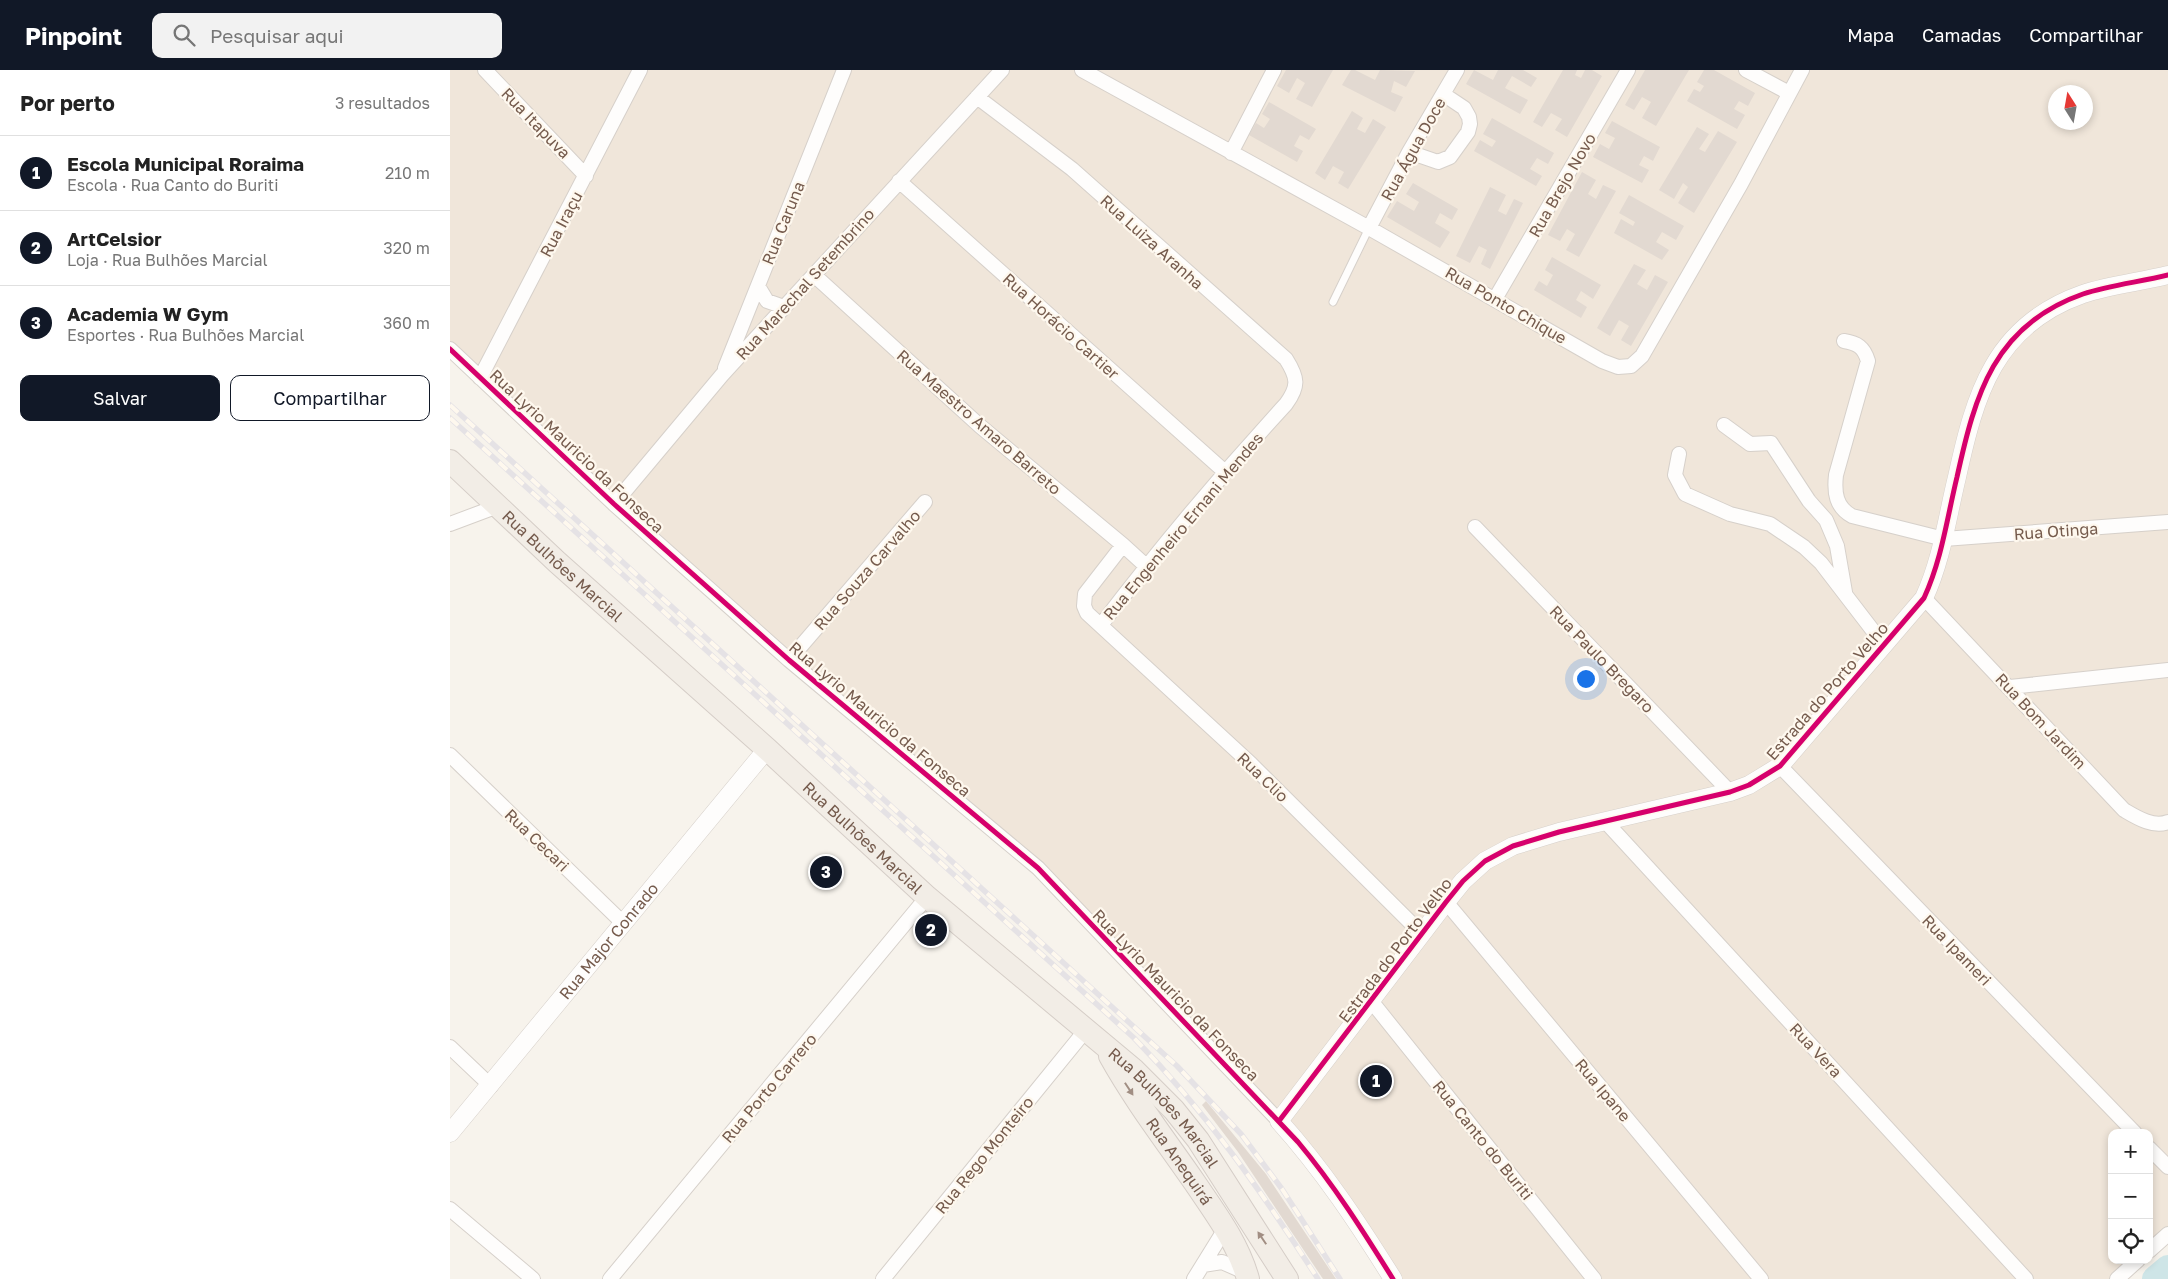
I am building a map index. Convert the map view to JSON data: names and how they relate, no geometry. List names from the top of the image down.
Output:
{
  "streets": {
    "main road": ["Rua Bulhões Marcial", "Rua Anequirá"],
    "street": [
      "Rua Itapuva",
      "Rua Água Doce",
      "Rua Brejo Novo",
      "Rua Caruna",
      "Rua Iraçu",
      "Rua Luiza Aranha",
      "Rua Marechal Setembrino",
      "Rua Ponto Chique",
      "Rua Horácio Cartier",
      "Rua Maestro Amaro Barreto",
      "Rua Lyrio Mauricio da Fonseca",
      "Rua Engenheiro Ernani Mendes",
      "Rua Otinga",
      "Rua Souza Carvalho",
      "Rua Paulo Bregaro",
      "Estrada do Porto Velho",
      "Rua Bom Jardim",
      "Rua Clio",
      "Rua Cecari",
      "Rua Major Conrado",
      "Rua Ipameri",
      "Rua Vera",
      "Rua Porto Carrero",
      "Rua Ipane",
      "Rua Canto do Buriti",
      "Rua Rego Monteiro"
    ]
  },
  "crossings": [
    ["Rua Itapuva", "Rua Iraçu"],
    ["Rua Água Doce", "Rua Ponto Chique"],
    ["Rua Brejo Novo", "Rua Ponto Chique"],
    ["Rua Caruna", "Rua Marechal Setembrino"],
    ["Rua Iraçu", "Rua Lyrio Mauricio da Fonseca"],
    ["Rua Luiza Aranha", "Rua Marechal Setembrino"],
    ["Rua Luiza Aranha", "Rua Engenheiro Ernani Mendes"],
    ["Rua Marechal Setembrino", "Rua Horácio Cartier"],
    ["Rua Marechal Setembrino", "Rua Maestro Amaro Barreto"],
    ["Rua Marechal Setembrino", "Rua Lyrio Mauricio da Fonseca"],
    ["Rua Horácio Cartier", "Rua Engenheiro Ernani Mendes"],
    ["Rua Maestro Amaro Barreto", "Rua Engenheiro Ernani Mendes"],
    ["Rua Maestro Amaro Barreto", "Rua Clio"],
    ["Rua Lyrio Mauricio da Fonseca", "Rua Souza Carvalho"],
    ["Rua Lyrio Mauricio da Fonseca", "Estrada do Porto Velho"],
    ["Rua Engenheiro Ernani Mendes", "Rua Clio"],
    ["Rua Otinga", "Estrada do Porto Velho"],
    ["Rua Bulhões Marcial", "Rua Major Conrado"],
    ["Rua Bulhões Marcial", "Rua Porto Carrero"],
    ["Rua Bulhões Marcial", "Rua Rego Monteiro"],
    ["Rua Bulhões Marcial", "Rua Anequirá"],
    ["Rua Paulo Bregaro", "Estrada do Porto Velho"],
    ["Estrada do Porto Velho", "Rua Bom Jardim"],
    ["Estrada do Porto Velho", "Rua Clio"],
    ["Estrada do Porto Velho", "Rua Ipameri"],
    ["Estrada do Porto Velho", "Rua Vera"],
    ["Estrada do Porto Velho", "Rua Ipane"],
    ["Estrada do Porto Velho", "Rua Canto do Buriti"],
    ["Rua Cecari", "Rua Major Conrado"]
  ],
  "one_way": ["Rua Anequirá"],
  "north": "top",
  "page": {
    "header": "Pinpoint",
    "search": "Pesquisar aqui",
    "nav": ["Mapa", "Camadas", "Compartilhar"],
    "heading": ["Por perto", "3 resultados"],
    "list": [
      {
        "mark": "1",
        "name": "Escola Municipal Roraima",
        "note": "Escola · Rua Canto do Buriti",
        "value": "210 m"
      },
      {
        "mark": "2",
        "name": "ArtCelsior",
        "note": "Loja · Rua Bulhões Marcial",
        "value": "320 m"
      },
      {
        "mark": "3",
        "name": "Academia W Gym",
        "note": "Esportes · Rua Bulhões Marcial",
        "value": "360 m"
      }
    ],
    "buttons": ["Salvar", "Compartilhar"],
    "pins": ["3", "2", "1"],
    "map_buttons": ["+", "−"]
  }
}
